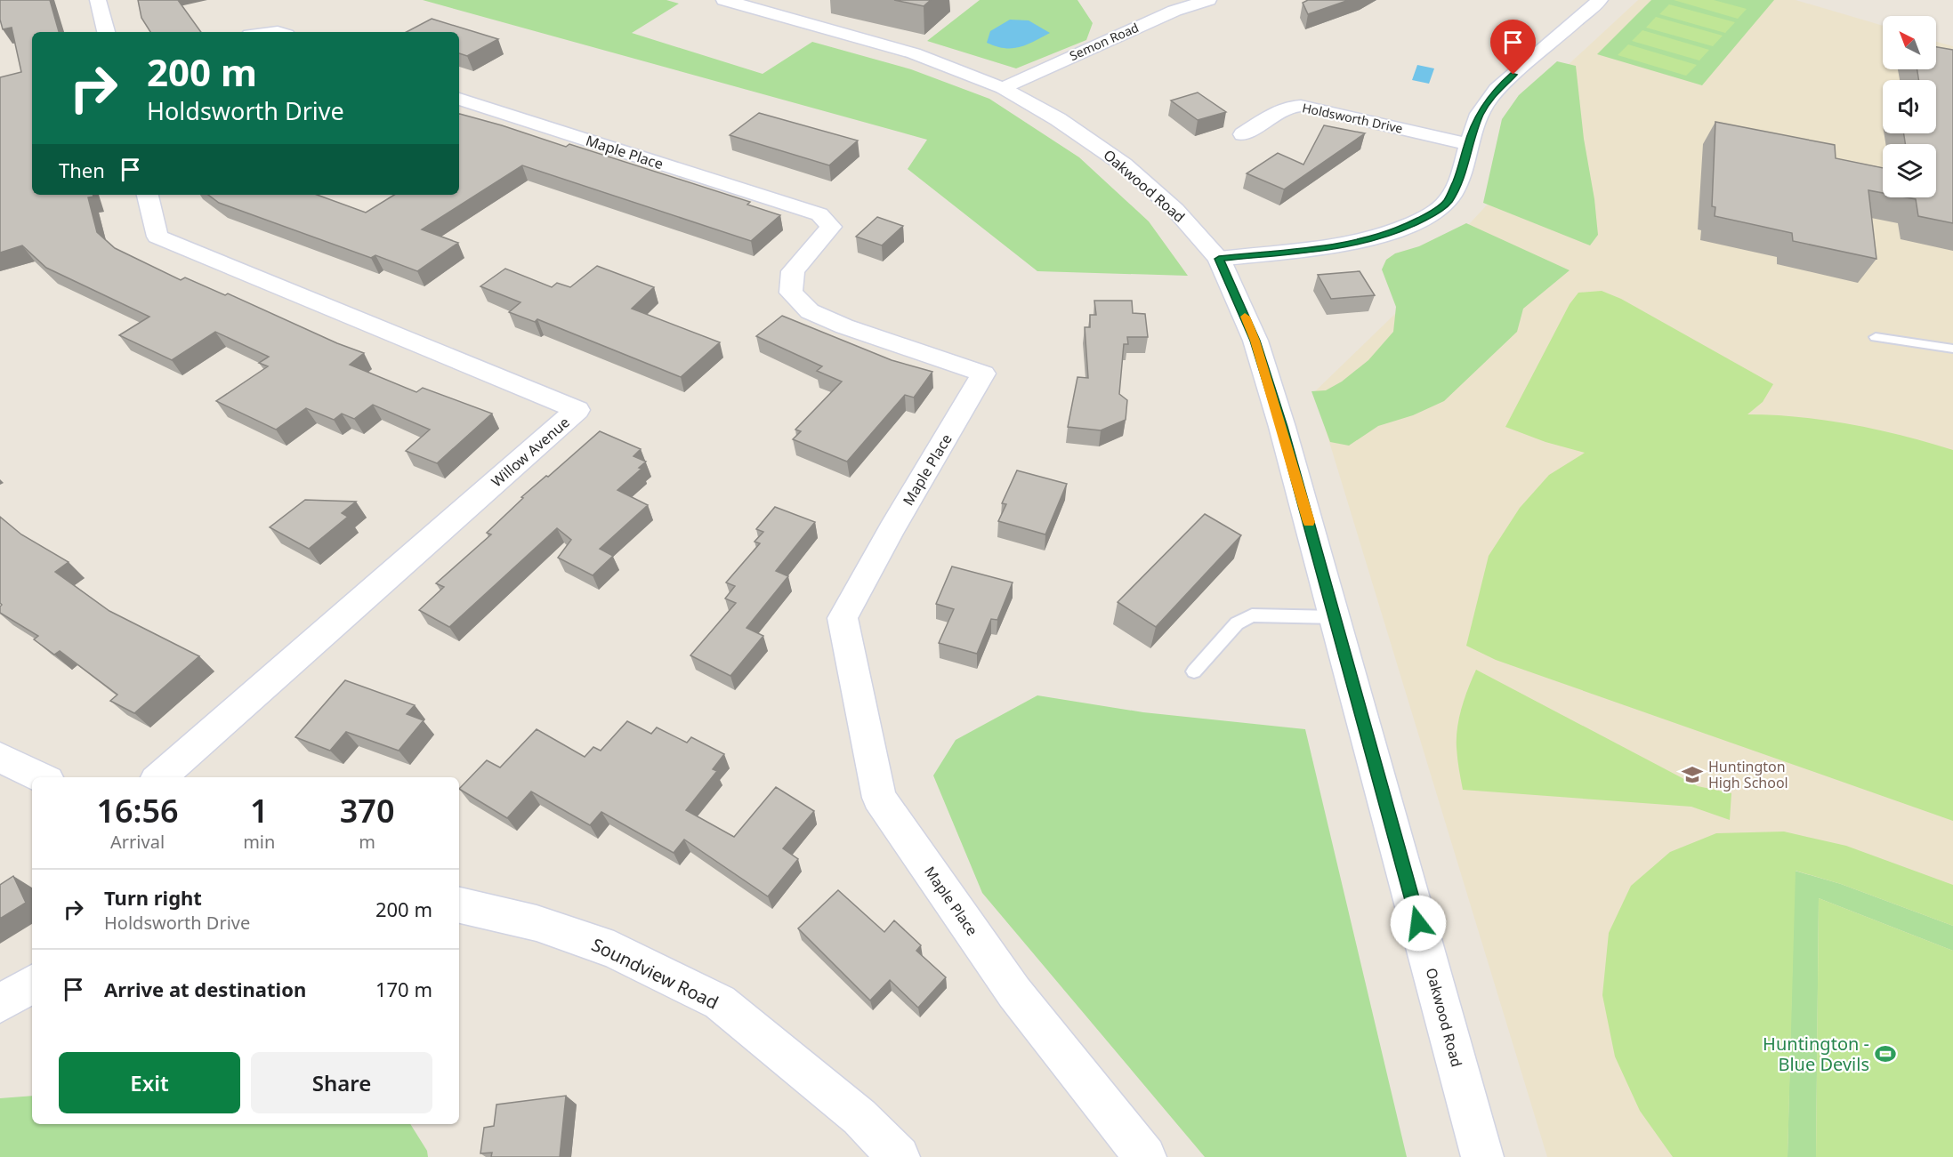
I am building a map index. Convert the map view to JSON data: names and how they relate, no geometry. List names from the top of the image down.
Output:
{
  "streets": {
    "street": [
      "Semon Road",
      "Holdsworth Drive",
      "Maple Place",
      "Oakwood Road",
      "Willow Avenue",
      "Soundview Road"
    ]
  },
  "crossings": [
    ["Semon Road", "Oakwood Road"]
  ],
  "places": {
    "school or university": ["Huntington High School"],
    "sports": ["Huntington - Blue Devils"]
  },
  "north": "top left",
  "page": {
    "turn": ["200 m", "Holdsworth Drive"],
    "then": "Then",
    "eta": [
      "16:56",
      "Arrival",
      "1",
      "min",
      "370",
      "m"
    ],
    "list": [
      {
        "name": "Turn right",
        "note": "Holdsworth Drive",
        "value": "200 m"
      },
      {
        "name": "Arrive at destination",
        "value": "170 m"
      }
    ],
    "buttons": ["Exit", "Share"]
  }
}
